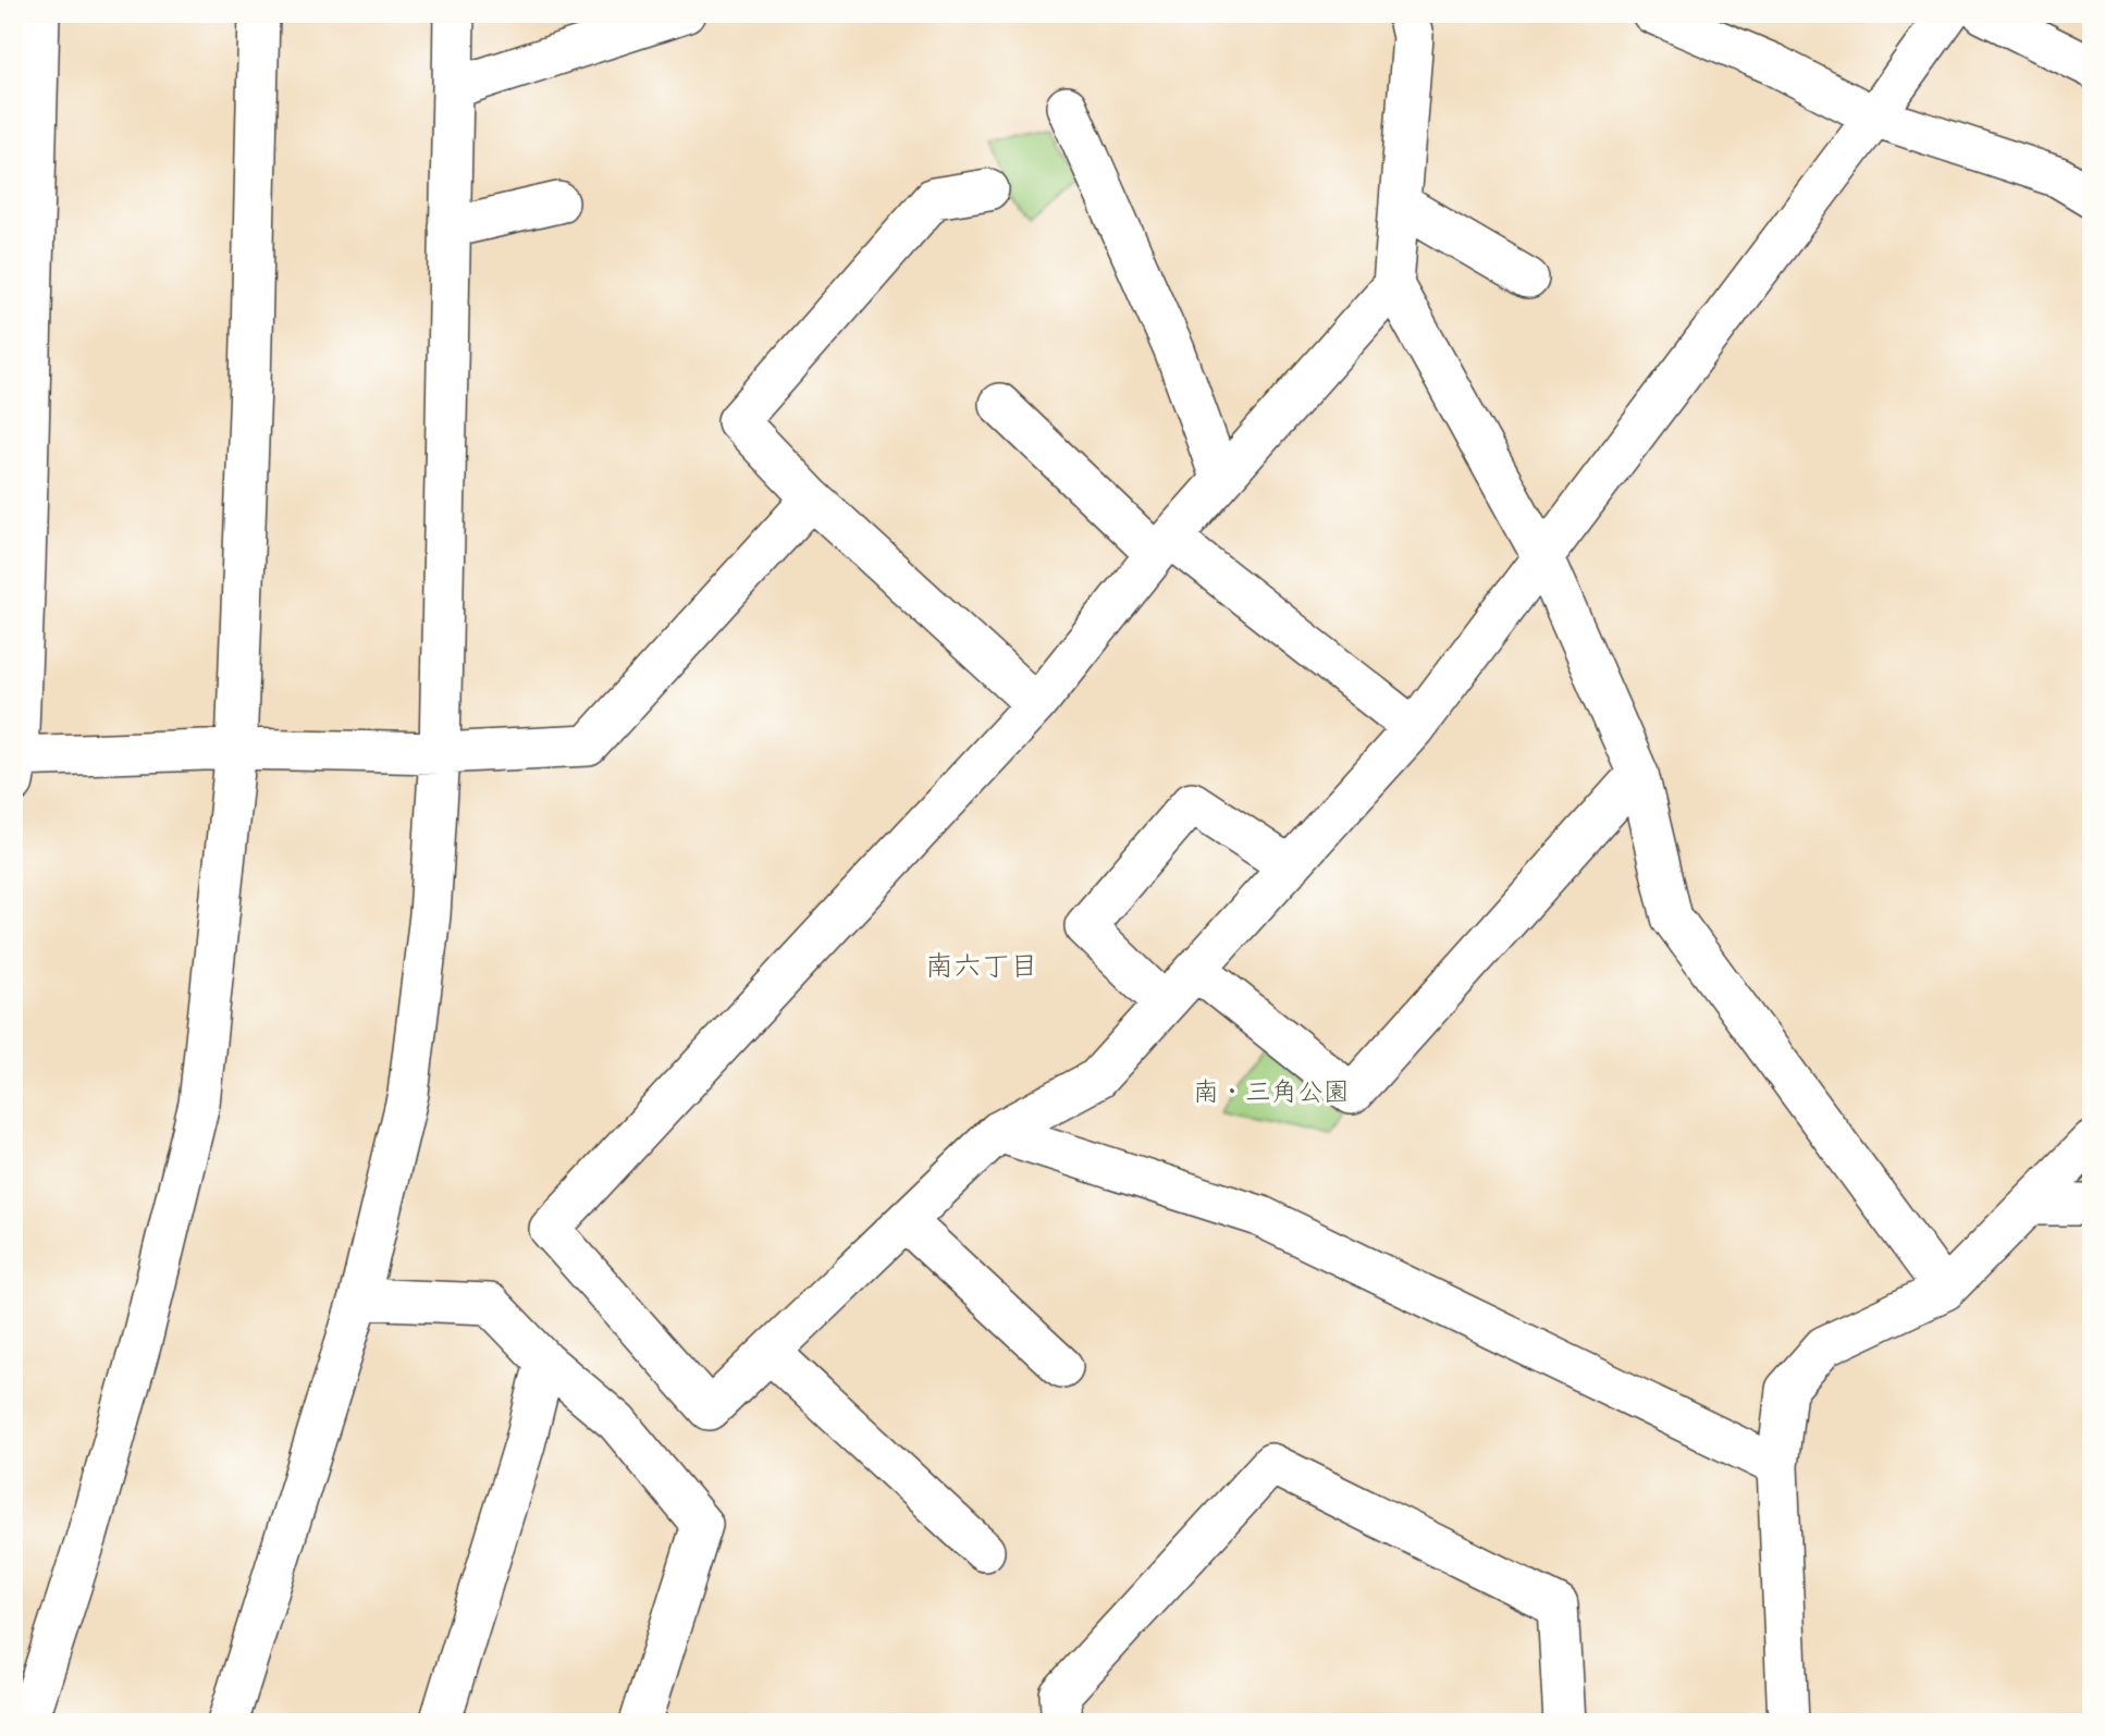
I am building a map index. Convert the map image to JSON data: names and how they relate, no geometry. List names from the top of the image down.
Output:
{
  "districts": ["南六丁目"],
  "parks": ["南・三角公園"]
}
